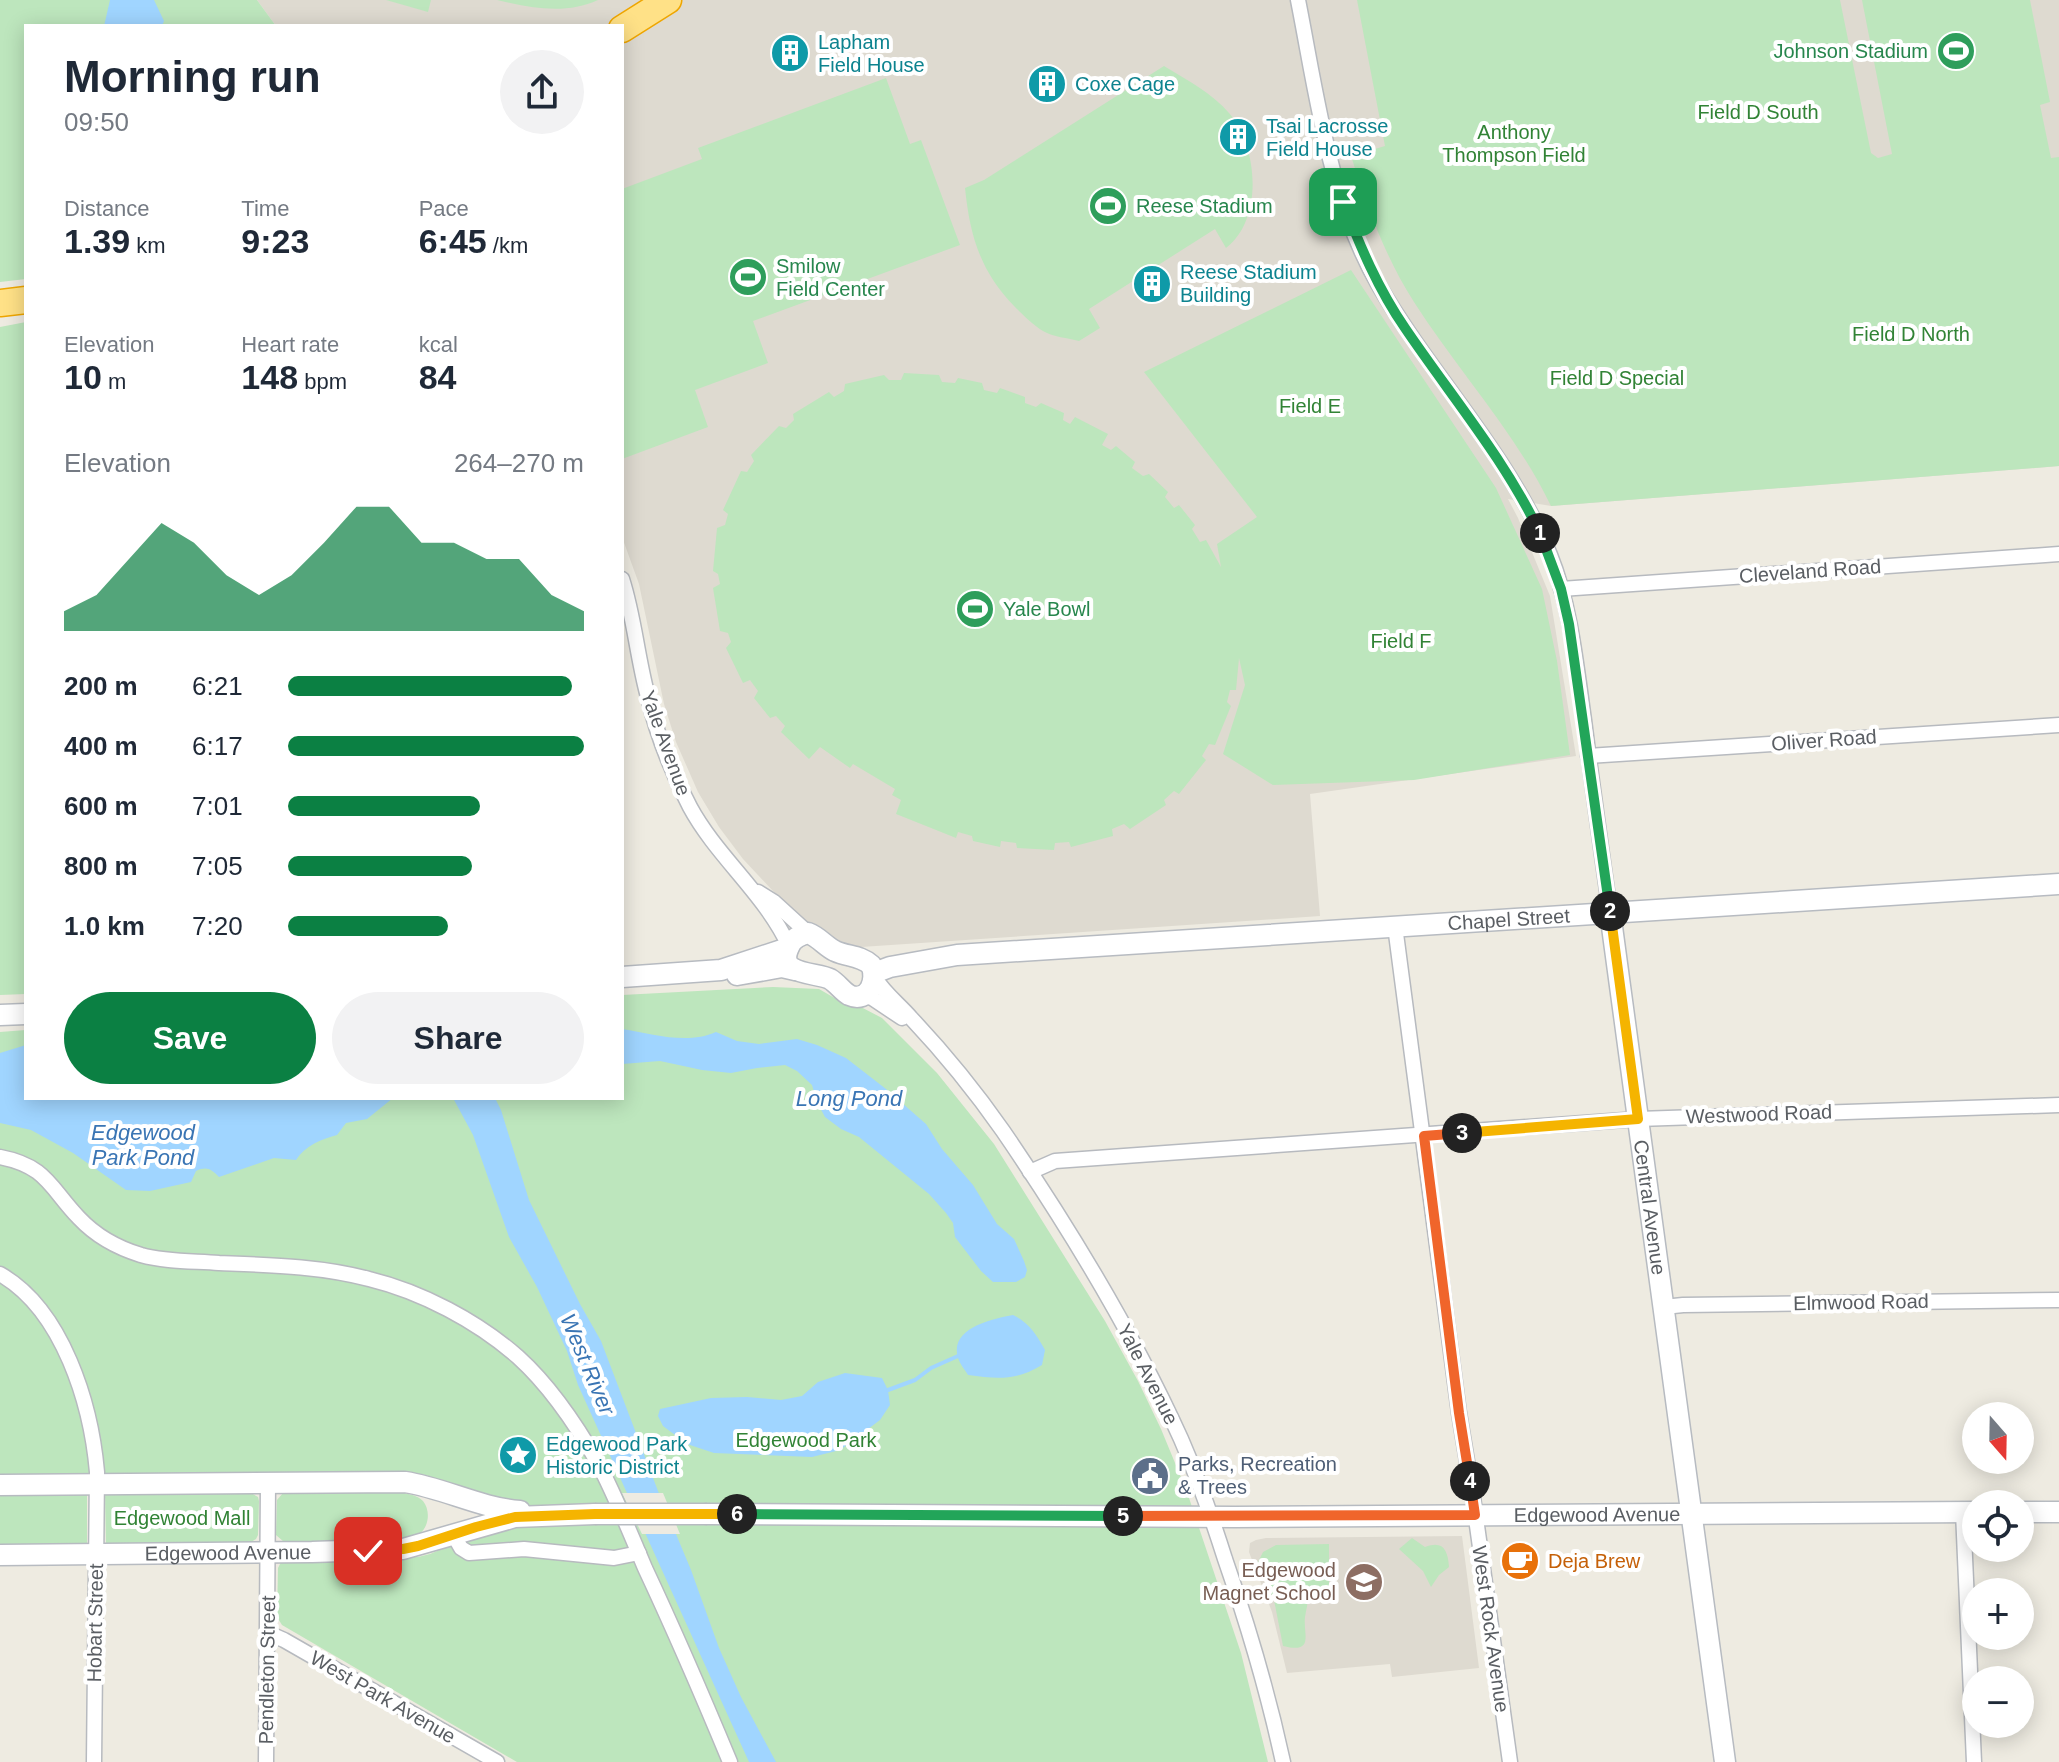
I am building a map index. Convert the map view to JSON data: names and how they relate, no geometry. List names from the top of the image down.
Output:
{
  "streets": {
    "street": [
      "Cleveland Road",
      "Oliver Road",
      "Yale Avenue",
      "Chapel Street",
      "Westwood Road",
      "Central Avenue",
      "Elmwood Road",
      "Edgewood Avenue",
      "Hobart Street",
      "West Rock Avenue",
      "Pendleton Street",
      "West Park Avenue"
    ]
  },
  "crossings": [
    ["Cleveland Road", "Central Avenue"],
    ["Oliver Road", "Central Avenue"],
    ["Yale Avenue", "Chapel Street"],
    ["Yale Avenue", "Westwood Road"],
    ["Yale Avenue", "Edgewood Avenue"],
    ["Chapel Street", "Central Avenue"],
    ["Chapel Street", "West Rock Avenue"],
    ["Westwood Road", "Central Avenue"],
    ["Westwood Road", "West Rock Avenue"],
    ["Central Avenue", "Elmwood Road"],
    ["Central Avenue", "Edgewood Avenue"],
    ["Edgewood Avenue", "Hobart Street"],
    ["Edgewood Avenue", "West Rock Avenue"],
    ["Edgewood Avenue", "Pendleton Street"],
    ["Pendleton Street", "West Park Avenue"]
  ],
  "water": ["Long Pond", "Edgewood Park Pond", "West River"],
  "parks": [
    "Field D South",
    "Anthony Thompson Field",
    "Field D North",
    "Field D Special",
    "Field E",
    "Field F",
    "Edgewood Park",
    "Edgewood Mall"
  ],
  "places": {
    "sports": [
      "Johnson Stadium",
      "Reese Stadium",
      "Smilow Field Center",
      "Yale Bowl"
    ],
    "building": [
      "Lapham Field House",
      "Coxe Cage",
      "Tsai Lacrosse Field House",
      "Reese Stadium Building"
    ],
    "place": ["Edgewood Park Historic District"],
    "public building": ["Parks, Recreation & Trees"],
    "cafe": ["Deja Brew"],
    "school or university": ["Edgewood Magnet School"]
  },
  "north": "bottom",
  "page": {
    "heading": ["Morning run", "09:50"],
    "stats": [
      ["Distance", "1.39 km"],
      ["Time", "9:23"],
      ["Pace", "6:45 /km"],
      ["Elevation", "10 m"],
      ["Heart rate", "148 bpm"],
      ["kcal", "84"]
    ],
    "chart": ["Elevation", "264–270 m"],
    "pins": [
      "1",
      "2",
      "3",
      "4",
      "6",
      "5"
    ],
    "list": [
      {
        "name": "200 m",
        "note": "6:21"
      },
      {
        "name": "400 m",
        "note": "6:17"
      },
      {
        "name": "600 m",
        "note": "7:01"
      },
      {
        "name": "800 m",
        "note": "7:05"
      },
      {
        "name": "1.0 km",
        "note": "7:20"
      }
    ],
    "buttons": ["Save", "Share"],
    "map_buttons": ["+", "−"]
  }
}
